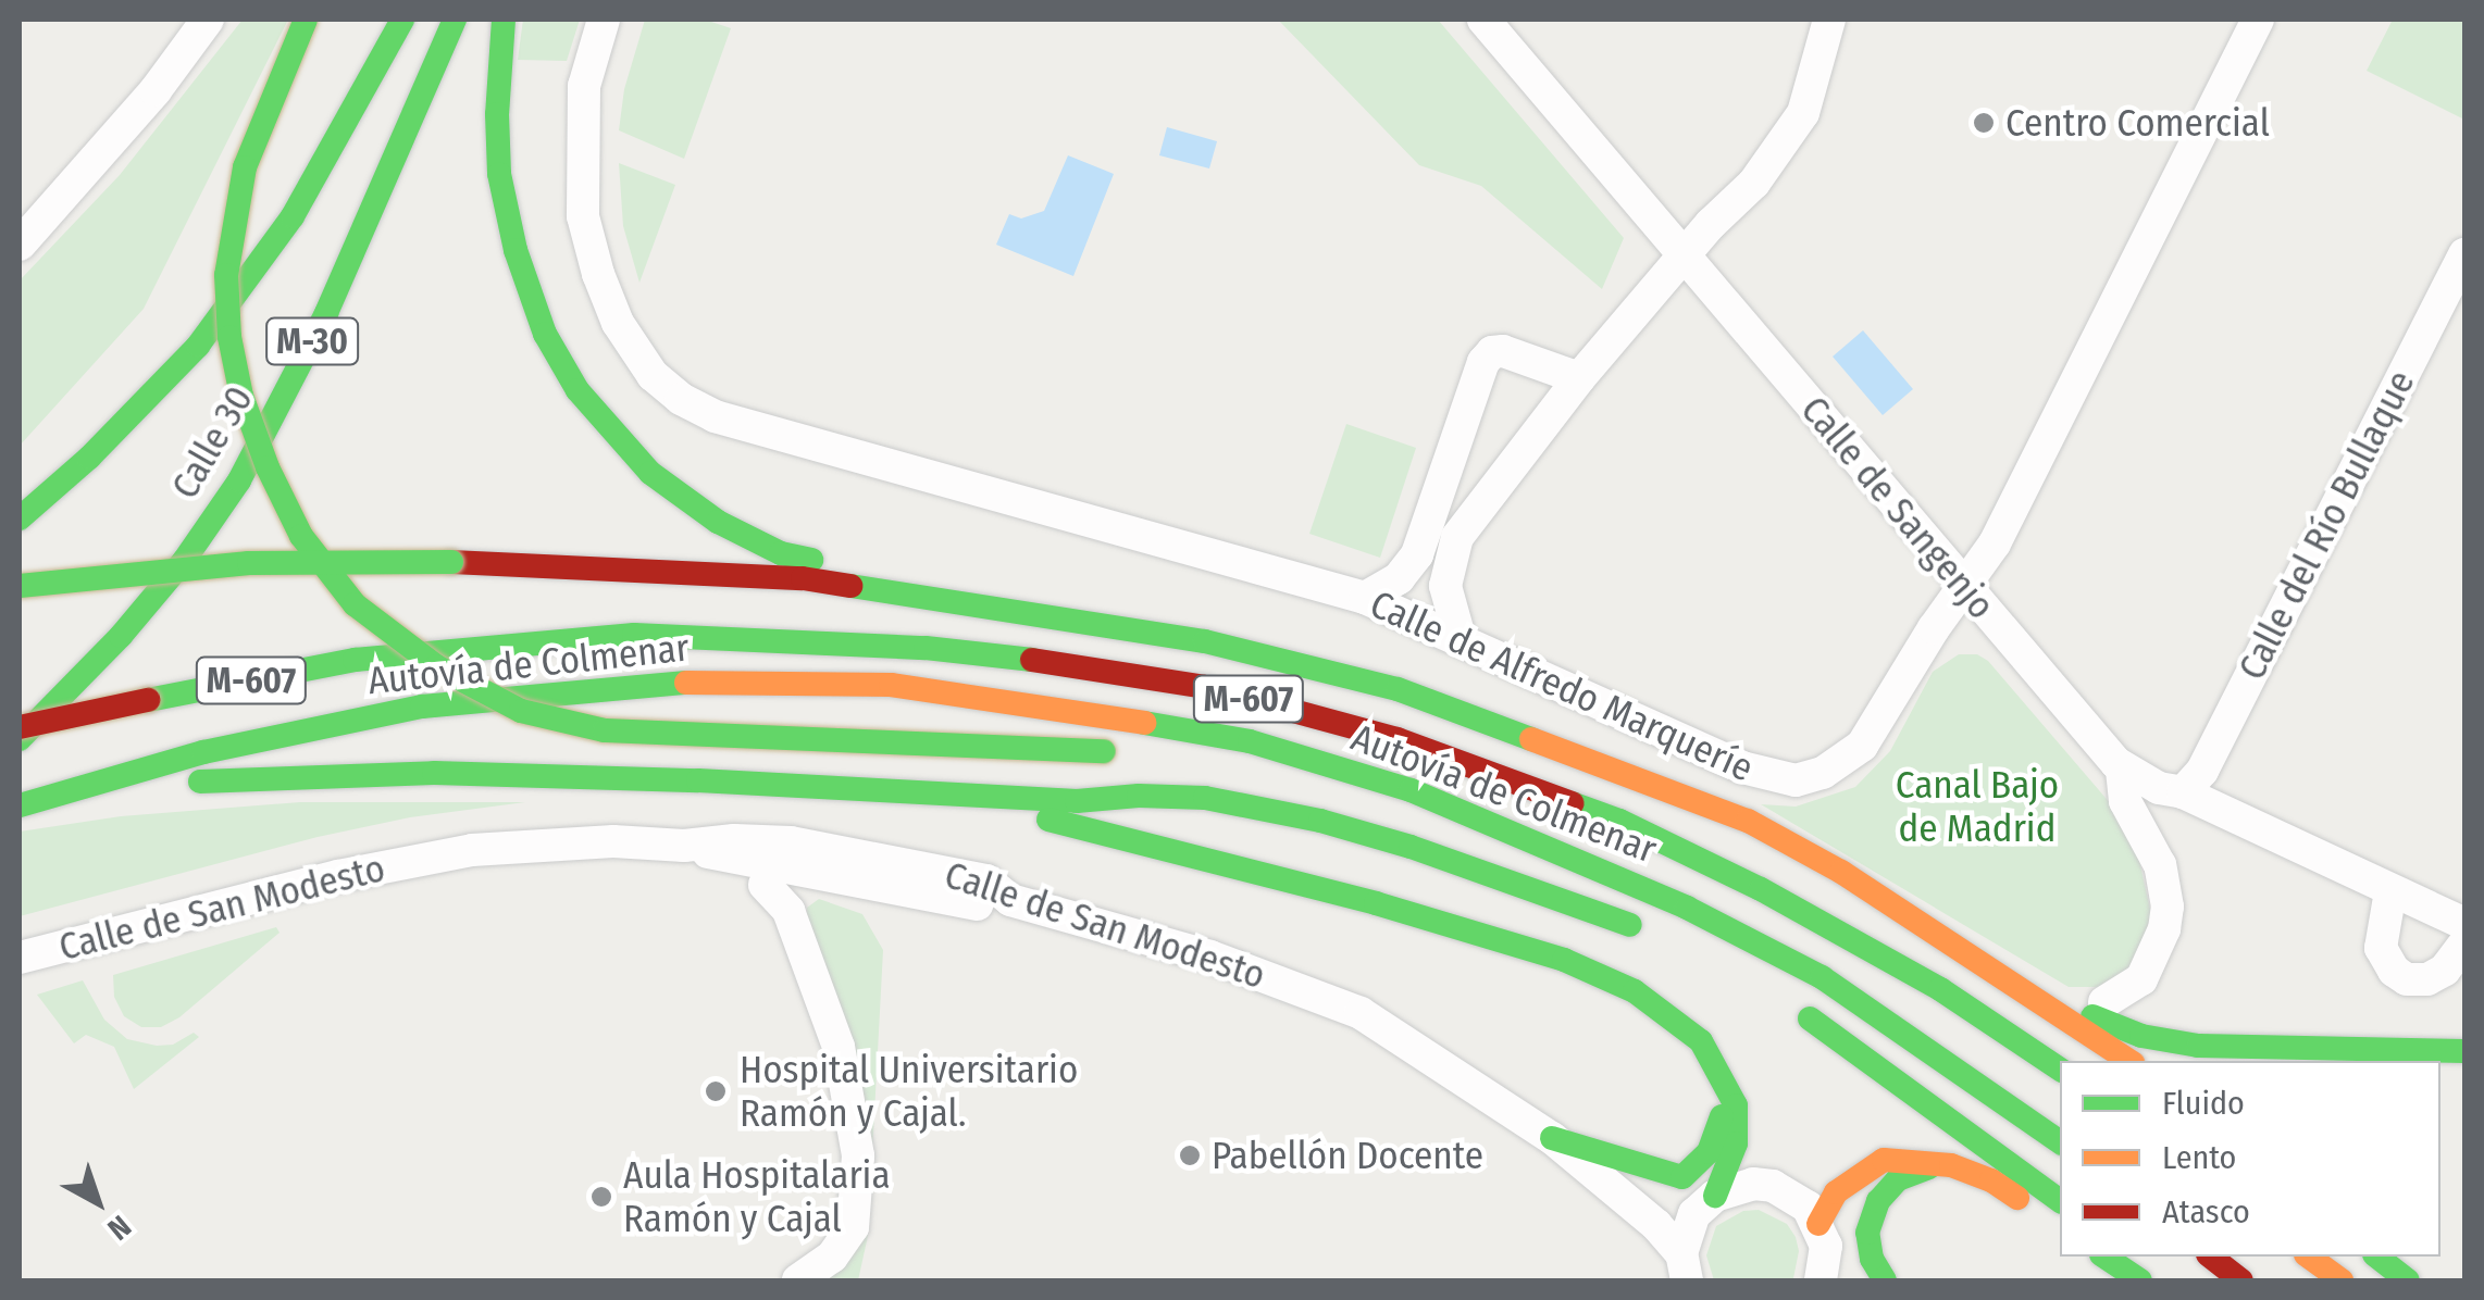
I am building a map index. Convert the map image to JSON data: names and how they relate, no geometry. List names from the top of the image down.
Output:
{
  "streets": {
    "highway": [
      "M-30",
      "Calle 30",
      "Autovía de Colmenar",
      "M-607"
    ],
    "street": [
      "Calle de Sangenjo",
      "Calle del Río Bullaque",
      "Calle de Alfredo Marqueríe",
      "Calle de San Modesto"
    ]
  },
  "crossings": [
    ["Calle de Sangenjo", "Calle del Río Bullaque"],
    ["Calle de Sangenjo", "Calle de Alfredo Marqueríe"]
  ],
  "parks": ["Canal Bajo de Madrid"],
  "places": [
    "Centro Comercial",
    "Hospital Universitario Ramón y Cajal.",
    "Pabellón Docente",
    "Aula Hospitalaria Ramón y Cajal"
  ],
  "legend": ["Fluido", "Lento", "Atasco"],
  "north": "bottom right"
}
